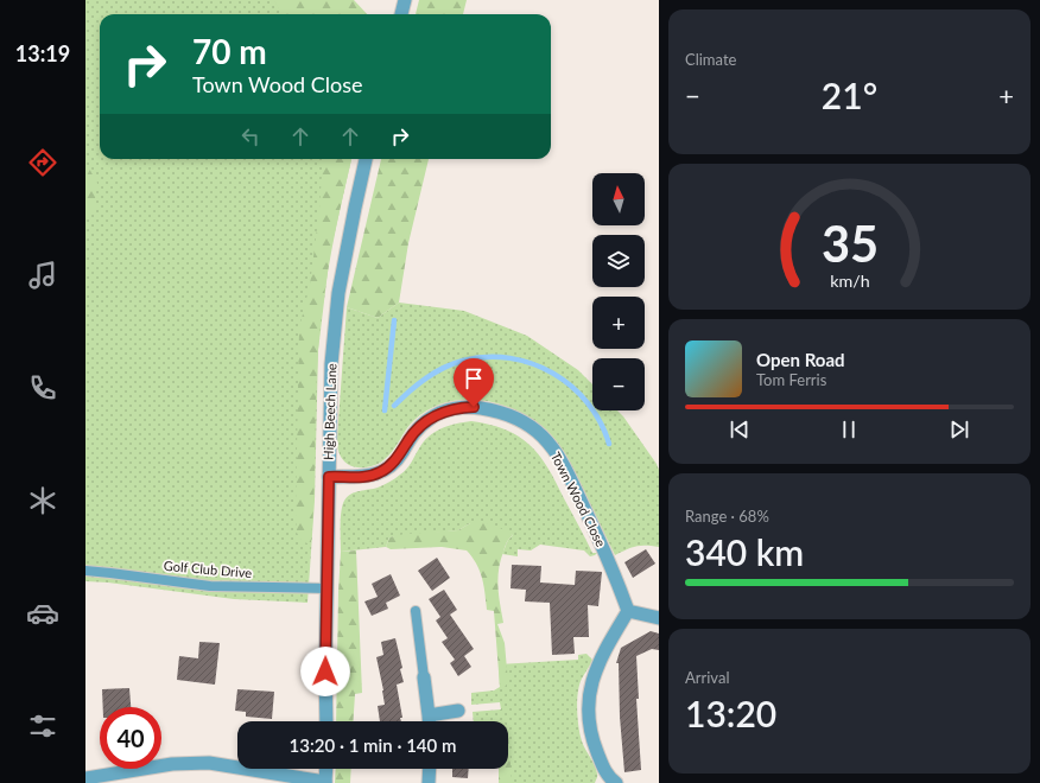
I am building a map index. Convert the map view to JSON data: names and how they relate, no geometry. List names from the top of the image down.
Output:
{
  "streets": {
    "street": ["High Beech Lane", "Town Wood Close"],
    "lane": ["Golf Club Drive"]
  },
  "crossings": [
    ["High Beech Lane", "Town Wood Close"],
    ["High Beech Lane", "Golf Club Drive"]
  ],
  "north": "top",
  "page": {
    "tabs": "13:19",
    "tile": [
      "Climate",
      ["Range · 68%", "340 km"],
      ["Arrival", "13:20"]
    ],
    "turn": ["70 m", "Town Wood Close"],
    "heat": ["−", "21°", "+"],
    "map_buttons": ["+", "−"],
    "song": ["Open Road", "Tom Ferris"],
    "limit": "40",
    "trip": "13:20 · 1 min · 140 m",
    "gauge": ["35", "km/h"]
  }
}
